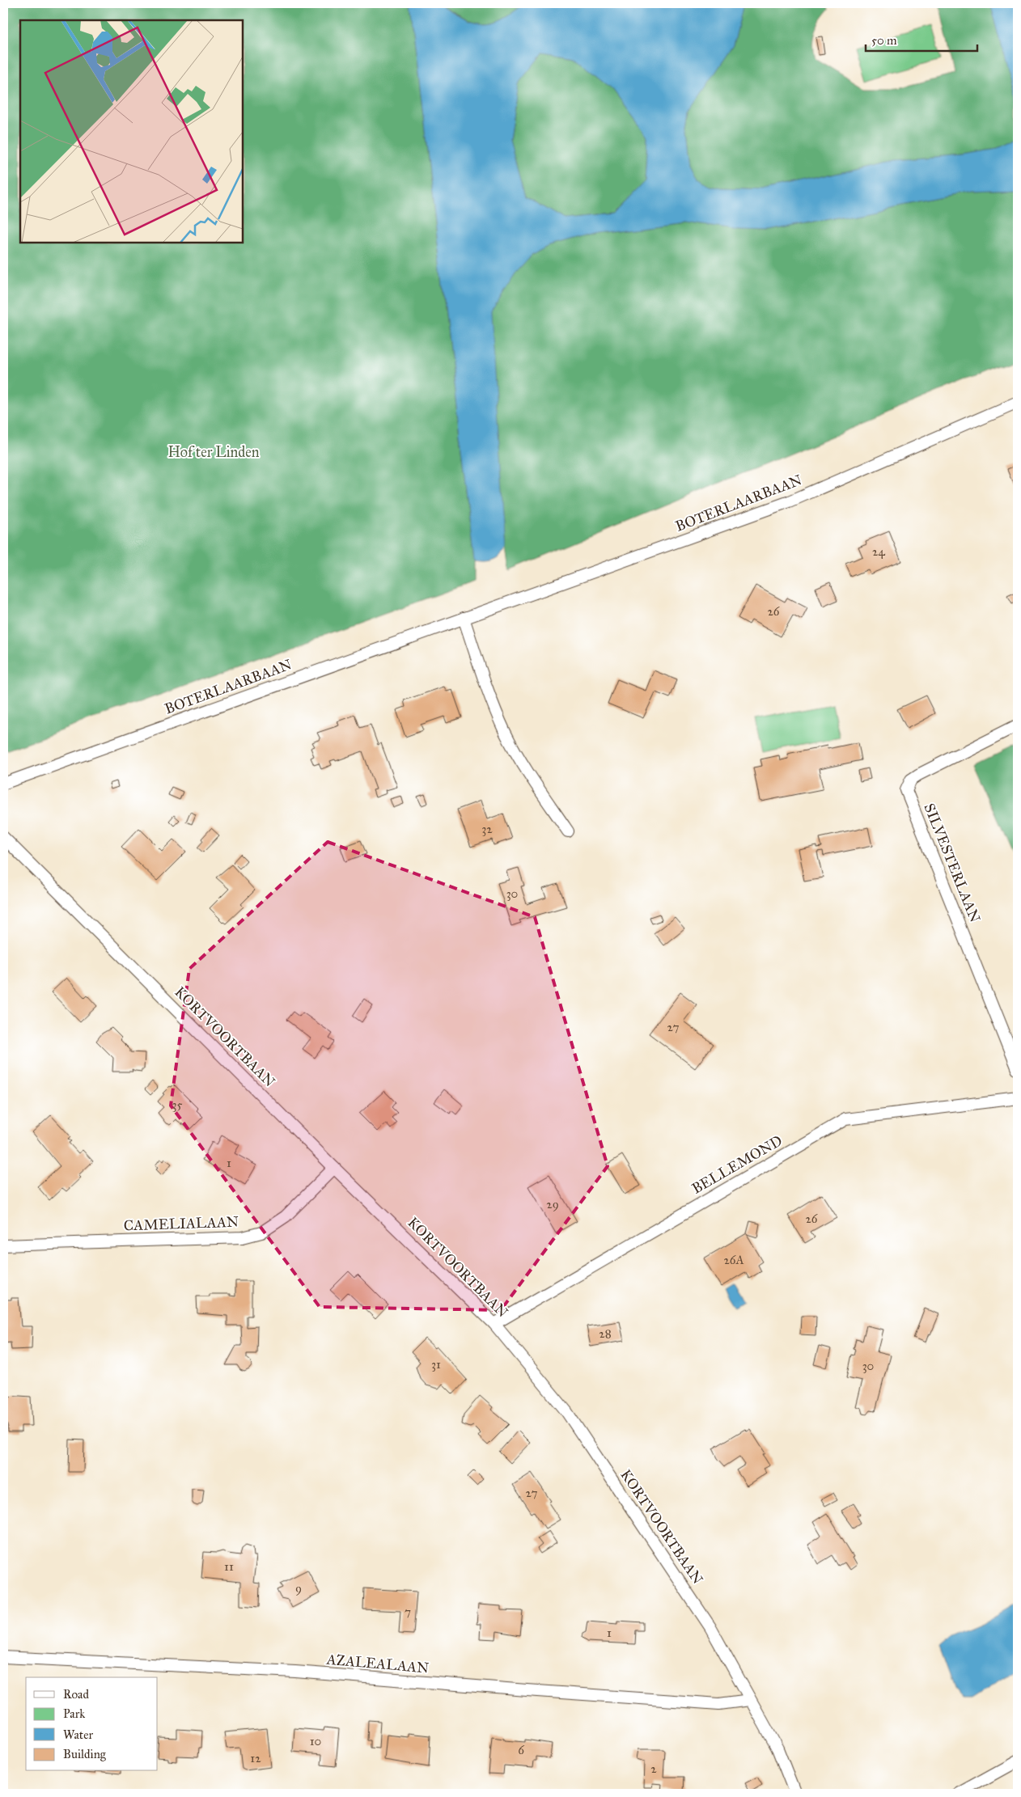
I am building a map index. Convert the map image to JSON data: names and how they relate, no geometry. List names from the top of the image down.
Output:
{
  "streets": {
    "street": [
      "BOTERLAARBAAN",
      "SILVESTERLAAN",
      "KORTVOORTBAAN",
      "BELLEMOND",
      "CAMELIALAAN",
      "AZALEALAAN"
    ]
  },
  "crossings": [
    ["KORTVOORTBAAN", "BELLEMOND"],
    ["KORTVOORTBAAN", "CAMELIALAAN"],
    ["KORTVOORTBAAN", "AZALEALAAN"]
  ],
  "parks": ["Hof ter Linden"],
  "house_numbers": [
    "24",
    "26",
    "32",
    "30",
    "27",
    "35",
    "1",
    "29",
    "26",
    "26A",
    "28",
    "31",
    "30",
    "27",
    "11",
    "9",
    "7",
    "1",
    "10",
    "6",
    "12",
    "2"
  ],
  "legend": [
    "Road",
    "Park",
    "Water",
    "Building"
  ],
  "scale_bar": "50 m"
}
